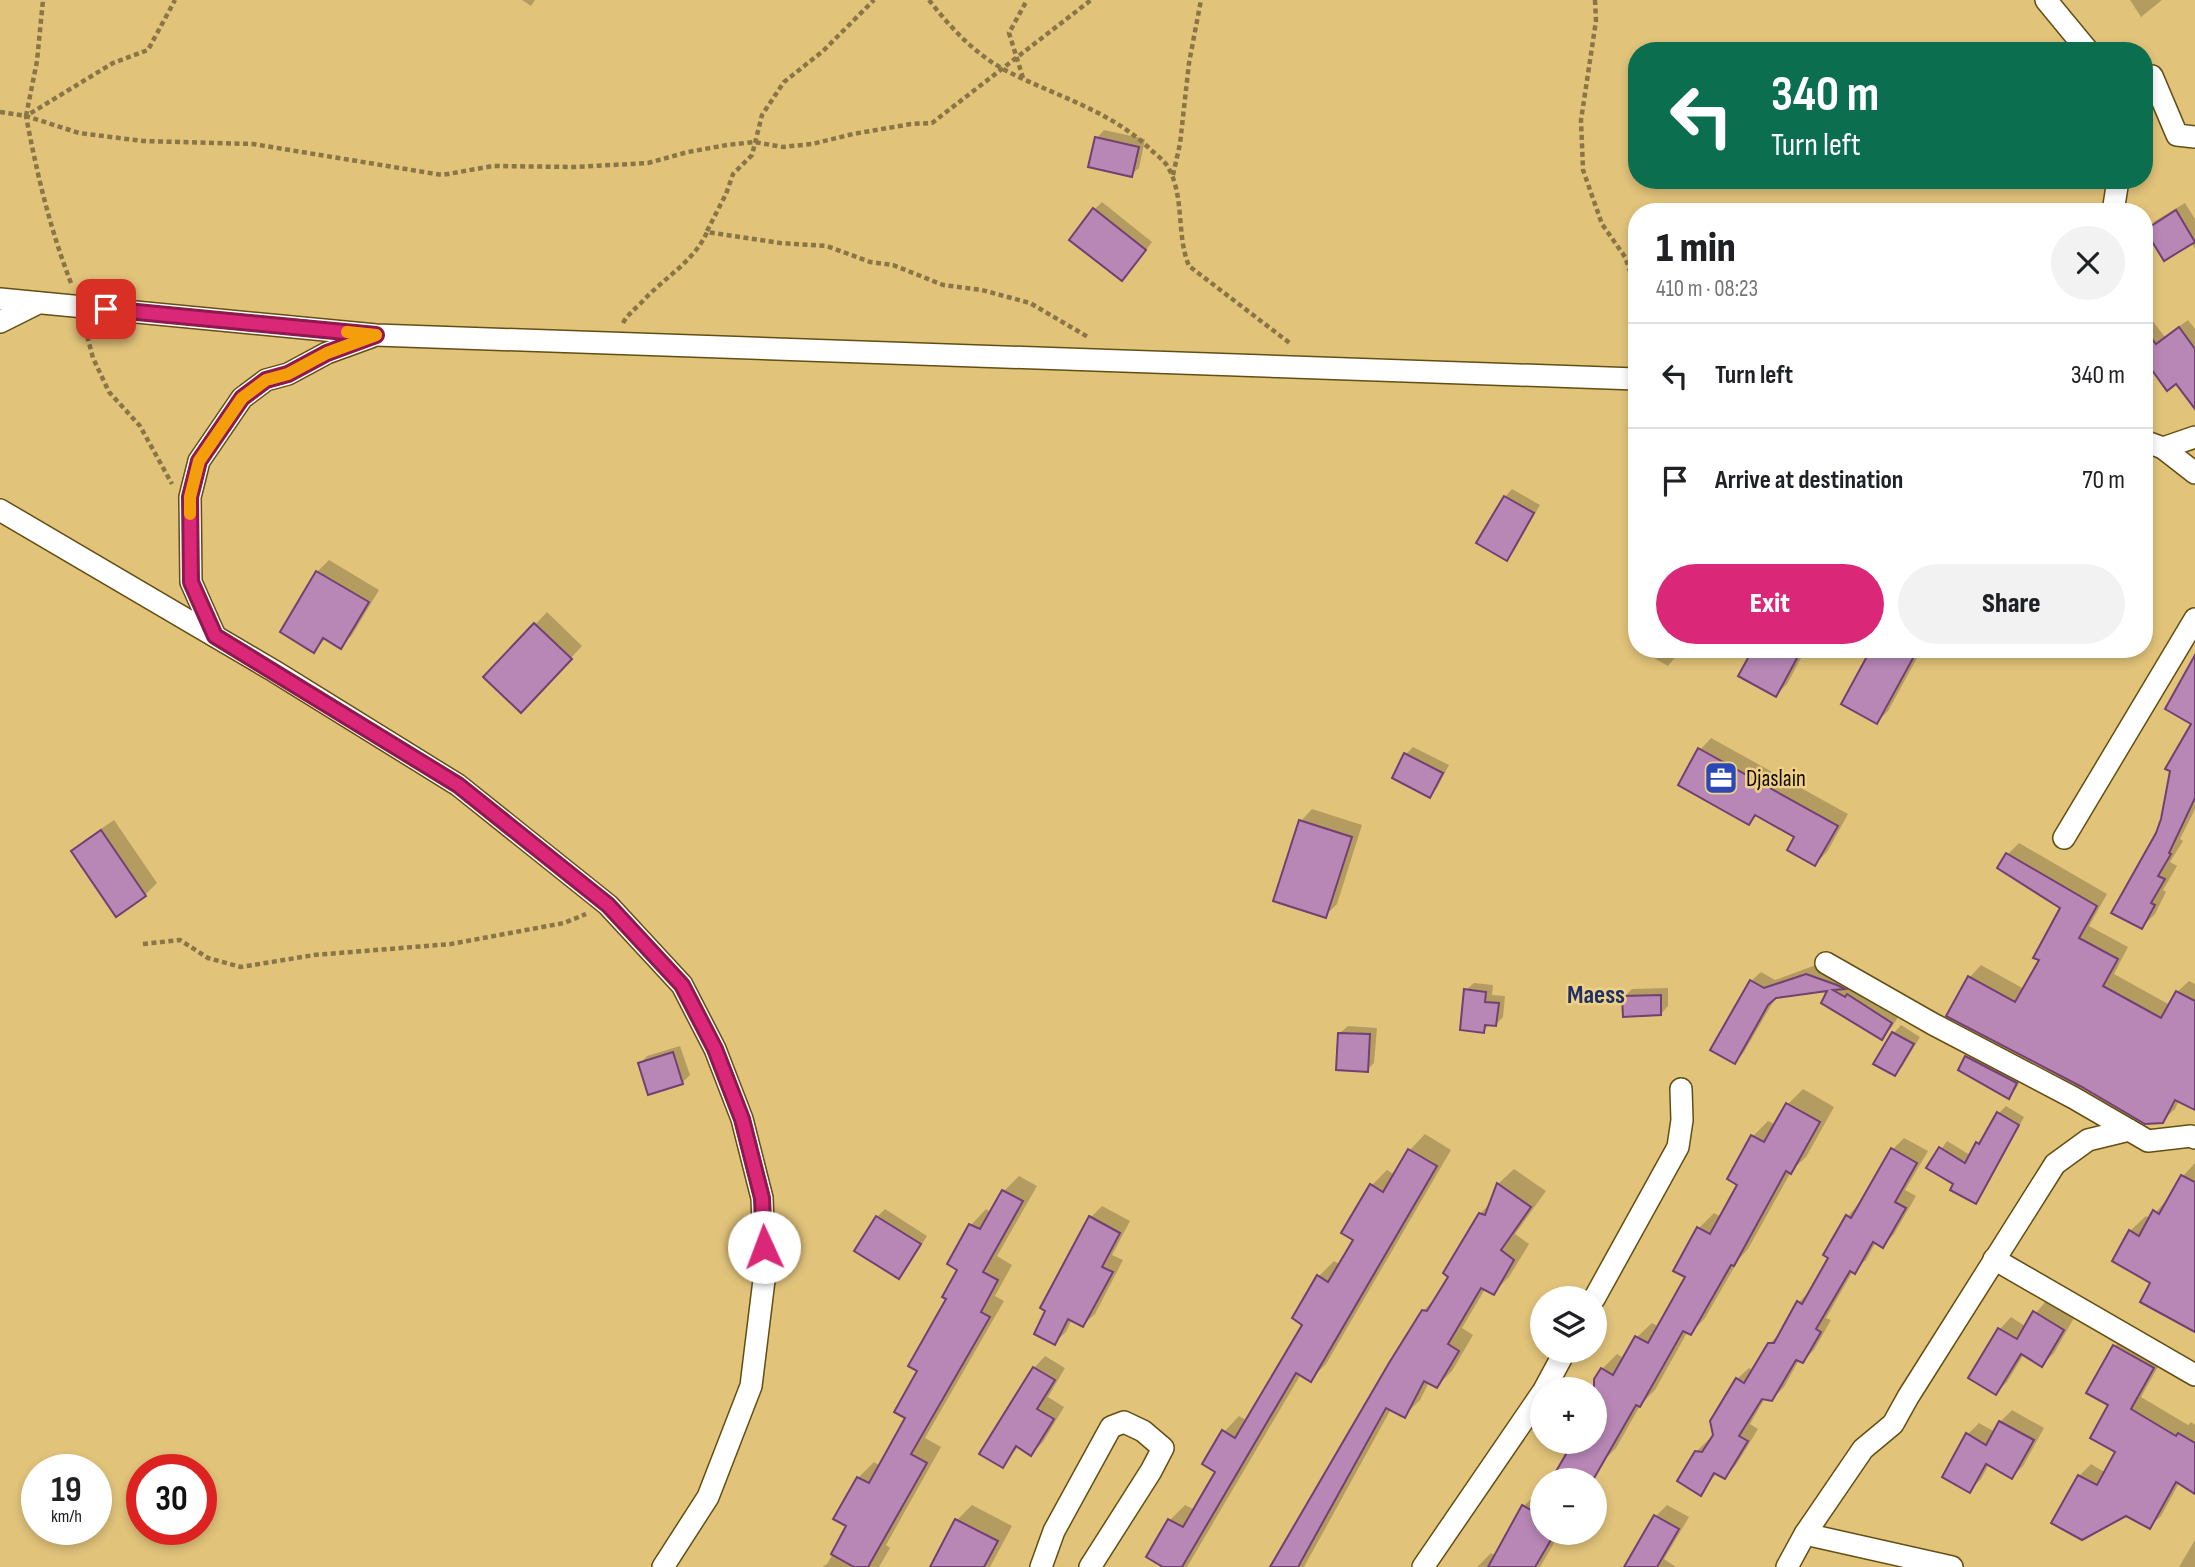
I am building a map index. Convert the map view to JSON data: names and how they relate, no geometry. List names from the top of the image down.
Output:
{
  "districts": ["Maess"],
  "places": {
    "office": ["Djaslain"]
  },
  "page": {
    "turn": ["340 m", "Turn left"],
    "heading": ["1 min", "410 m · 08:23"],
    "list": [
      {
        "name": "Turn left",
        "value": "340 m"
      },
      {
        "name": "Arrive at destination",
        "value": "70 m"
      }
    ],
    "buttons": ["Exit", "Share"],
    "map_buttons": ["+", "−"],
    "speed": "19 km/h",
    "limit": "30"
  }
}
